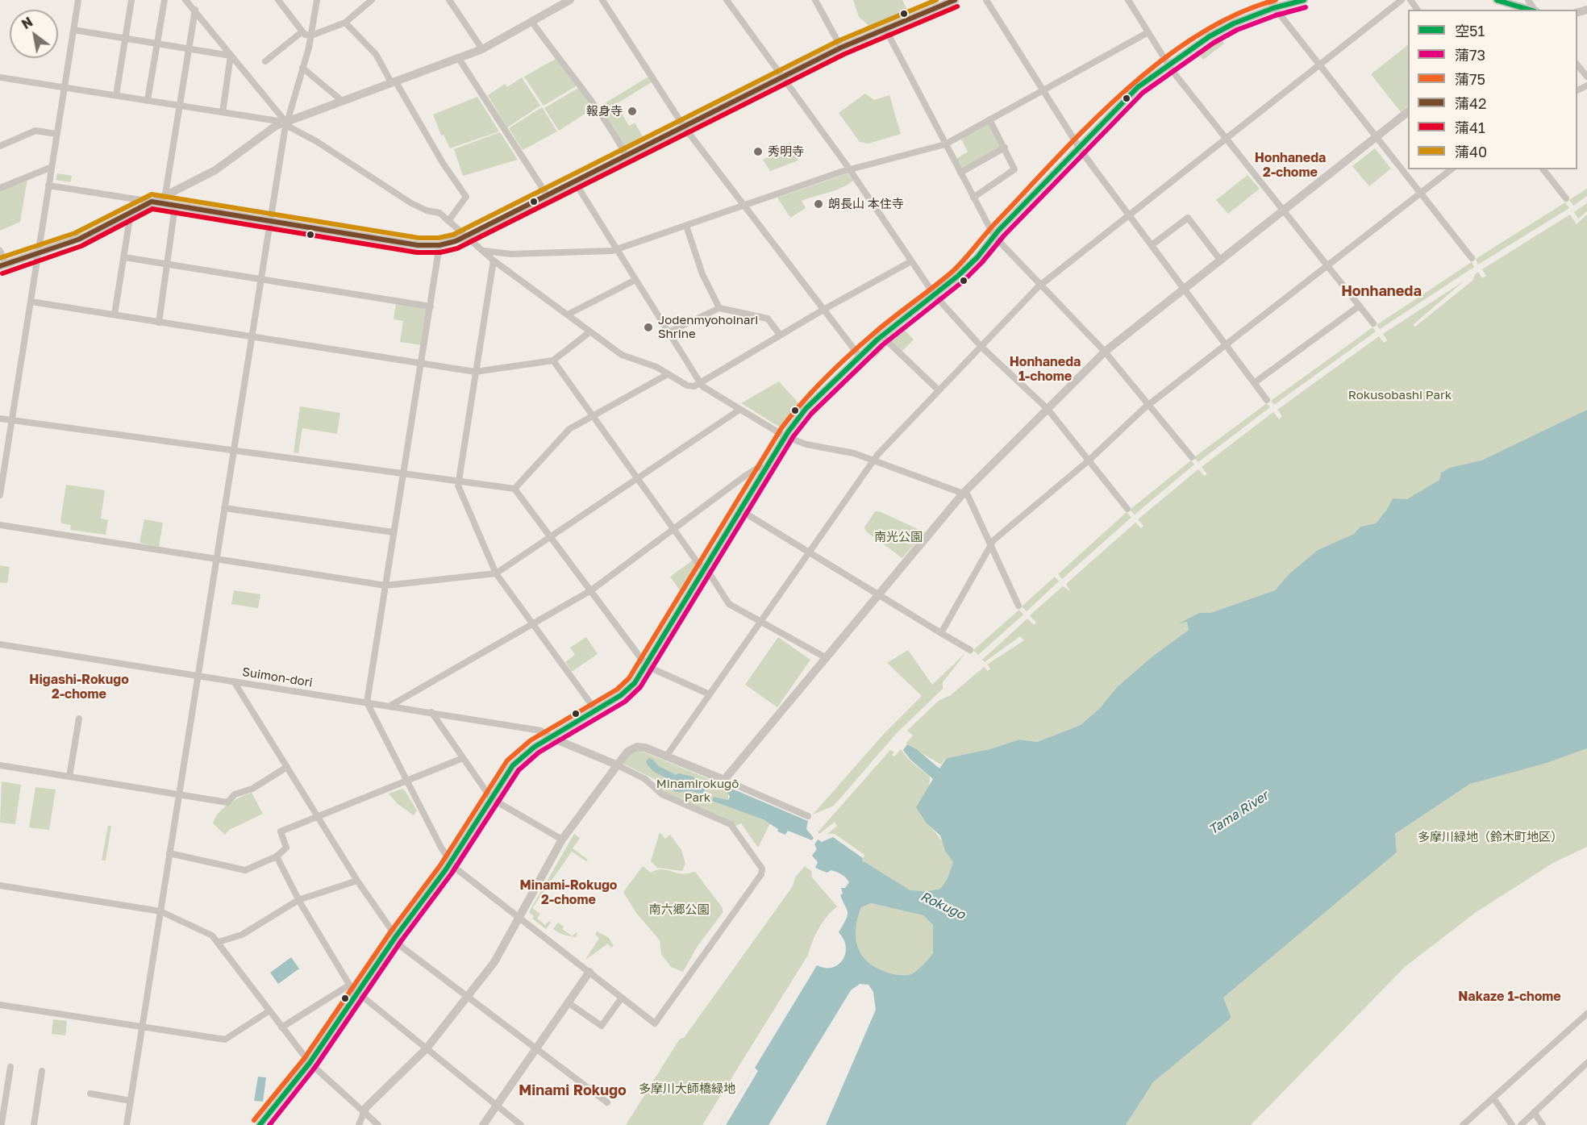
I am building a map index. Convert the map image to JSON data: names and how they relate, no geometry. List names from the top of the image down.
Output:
{
  "streets": {
    "street": ["Suimon-dori"]
  },
  "districts": [
    "Honhaneda 2-chome",
    "Honhaneda",
    "Honhaneda 1-chome",
    "Higashi-Rokugo 2-chome",
    "Minami-Rokugo 2-chome",
    "Nakaze 1-chome",
    "Minami Rokugo"
  ],
  "water": ["Tama River", "Rokugo"],
  "parks": [
    "Rokusobashi Park",
    "南光公園",
    "Minamirokugō Park",
    "多摩川緑地（鈴木町地区）",
    "南六郷公園",
    "多摩川大師橋緑地"
  ],
  "places": [
    "報身寺",
    "秀明寺",
    "朗長山 本住寺",
    "Jodenmyohoinari Shrine"
  ],
  "lines": [
    "transit line 空51",
    "transit line 蒲75",
    "transit line 蒲42",
    "transit line 蒲40",
    "transit line 蒲41",
    "transit line 蒲73"
  ],
  "legend": [
    "空51",
    "蒲73",
    "蒲75",
    "蒲42",
    "蒲41",
    "蒲40"
  ],
  "north": "top left"
}
